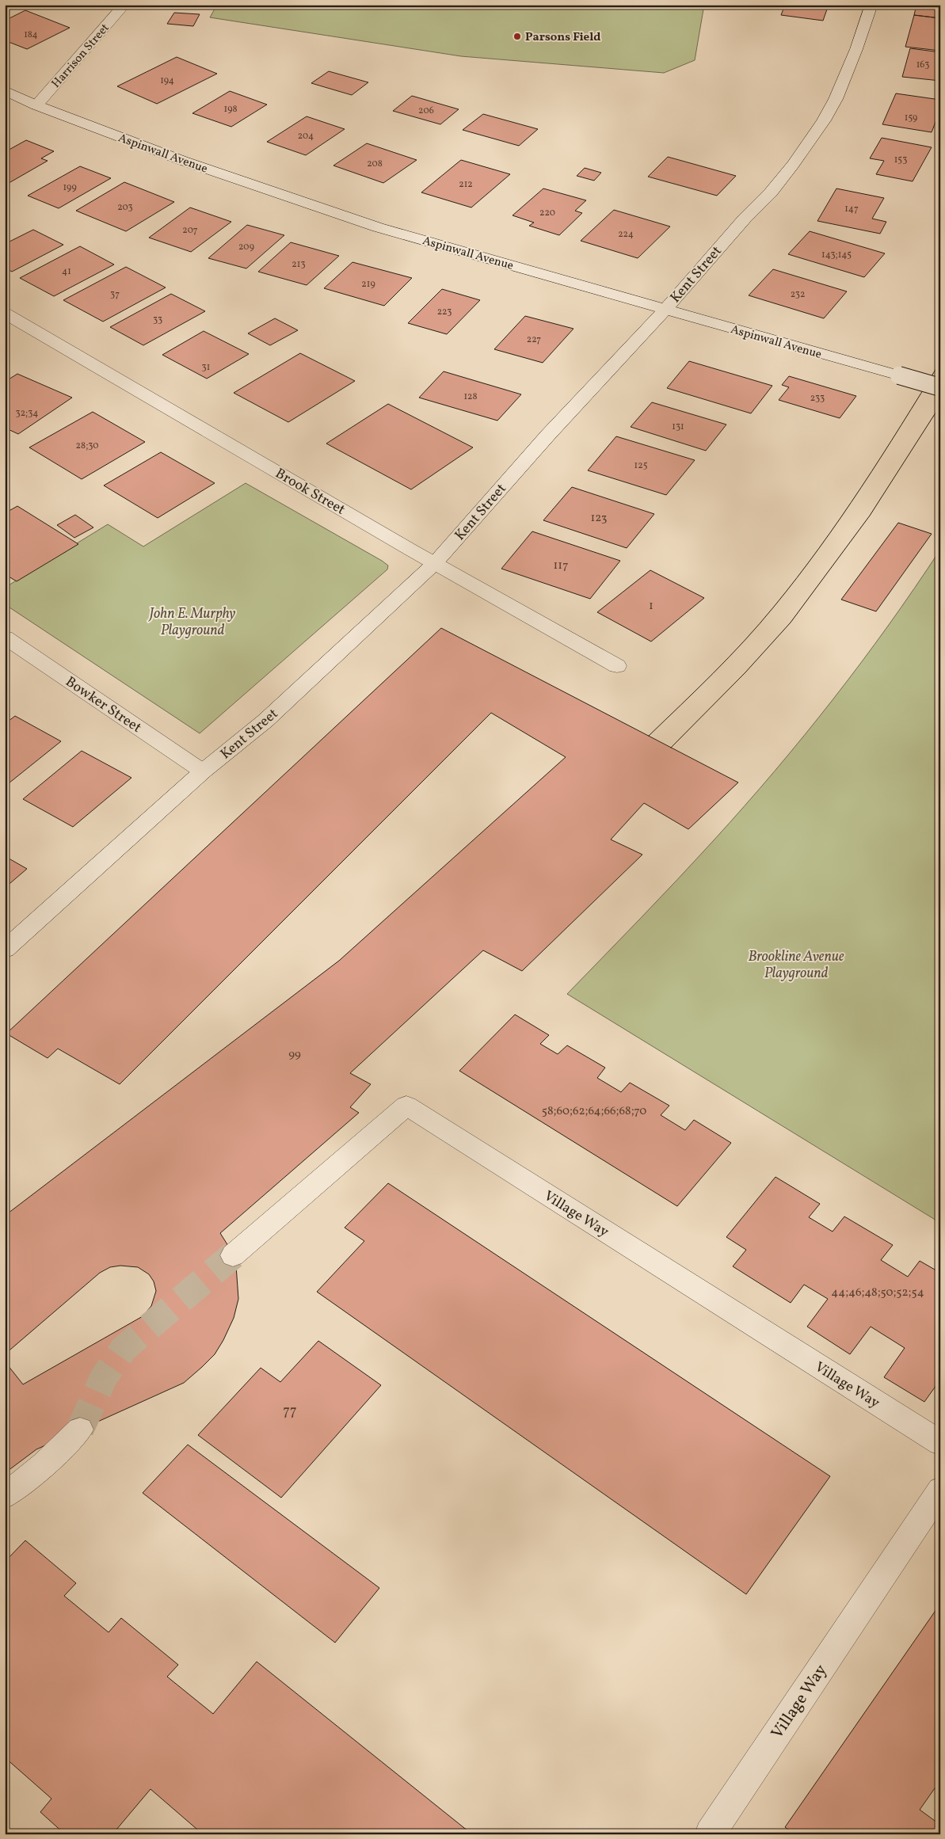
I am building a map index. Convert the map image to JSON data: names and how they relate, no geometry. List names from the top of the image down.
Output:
{
  "streets": {
    "street": [
      "Harrison Street",
      "Aspinwall Avenue",
      "Kent Street",
      "Brook Street",
      "Bowker Street",
      "Village Way"
    ]
  },
  "crossings": [
    ["Harrison Street", "Aspinwall Avenue"],
    ["Aspinwall Avenue", "Kent Street"],
    ["Kent Street", "Brook Street"],
    ["Kent Street", "Bowker Street"]
  ],
  "parks": ["John E. Murphy Playground", "Brookline Avenue Playground"],
  "places": ["Parsons Field"],
  "house_numbers": [
    "184",
    "163",
    "194",
    "198",
    "206",
    "159",
    "204",
    "153",
    "208",
    "212",
    "199",
    "203",
    "147",
    "220",
    "207",
    "224",
    "209",
    "143;145",
    "213",
    "41",
    "219",
    "37",
    "232",
    "223",
    "33",
    "227",
    "31",
    "128",
    "233",
    "32;34",
    "131",
    "28;30",
    "125",
    "123",
    "117",
    "1",
    "99",
    "58;60;62;64;66;68;70",
    "44;46;48;50;52;54",
    "77"
  ]
}
